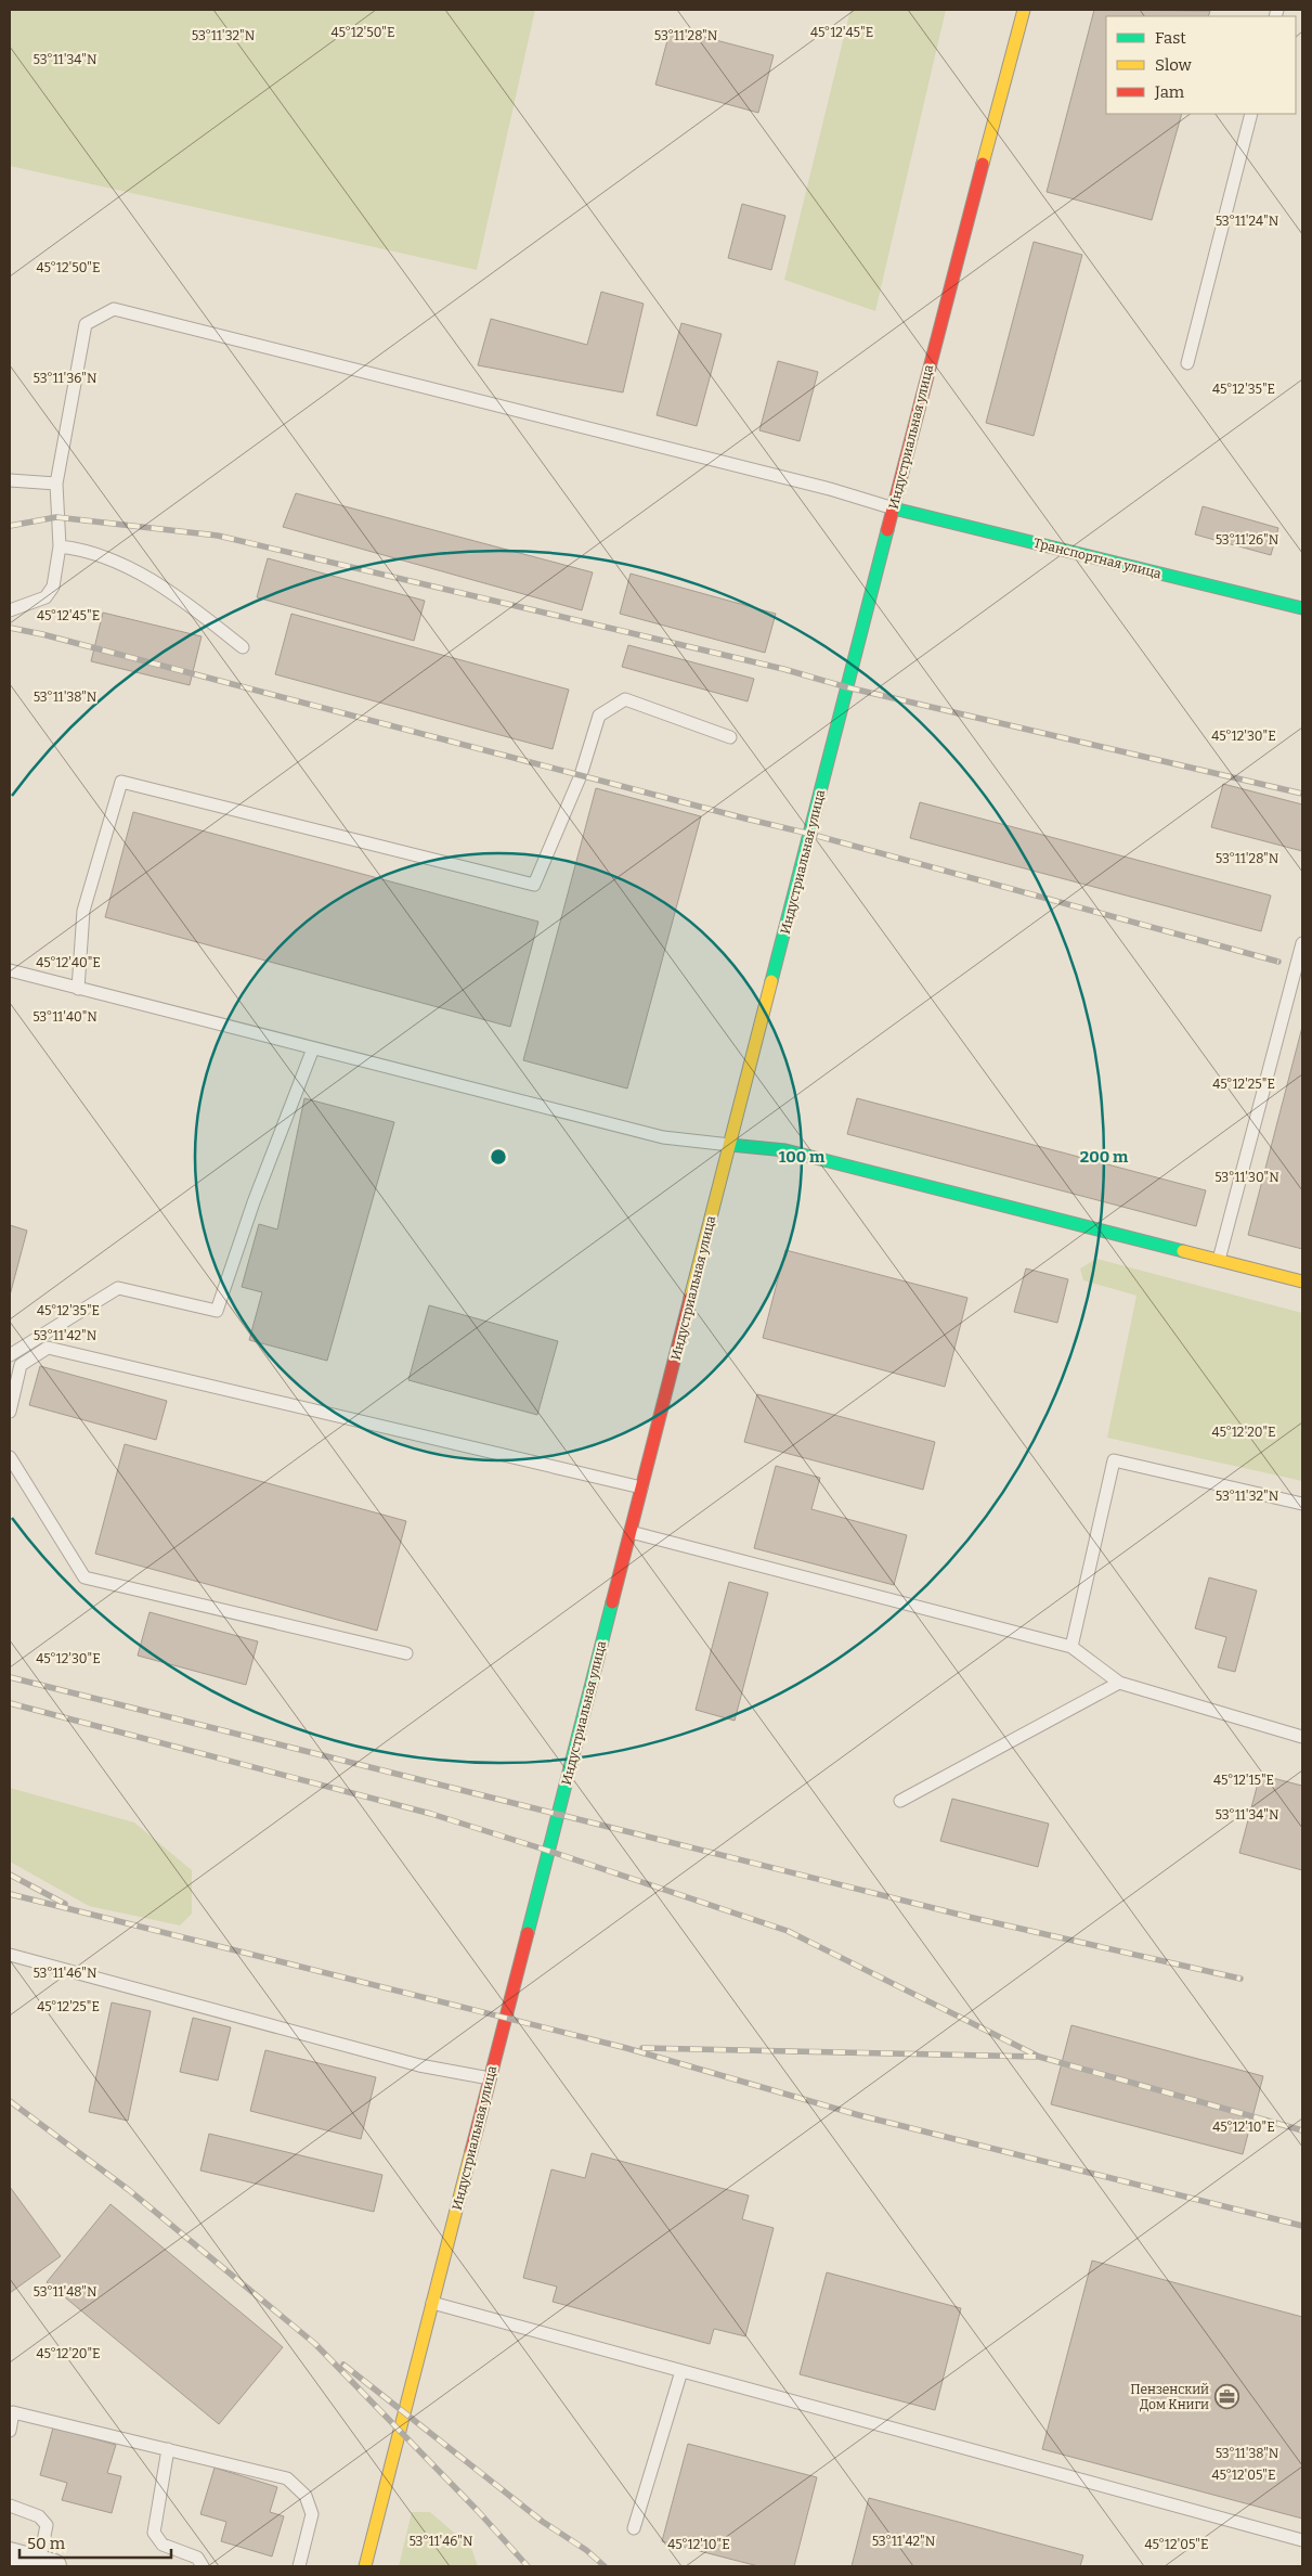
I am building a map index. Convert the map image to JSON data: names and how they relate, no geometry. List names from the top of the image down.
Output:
{
  "streets": {
    "street": ["Индустриальная улица", "Транспортная улица"]
  },
  "crossings": [
    ["Индустриальная улица", "Транспортная улица"]
  ],
  "places": {
    "office": ["Пензенский Дом Книги"]
  },
  "legend": ["Fast", "Slow", "Jam"],
  "scale_bar": "50 m",
  "coordinates": [
    "45°12'50\"E",
    "45°12'45\"E",
    "53°11'32\"N",
    "53°11'28\"N",
    "53°11'34\"N",
    "53°11'24\"N",
    "53°11'36\"N",
    "45°12'35\"E",
    "53°11'26\"N",
    "53°11'38\"N",
    "45°12'30\"E",
    "45°12'40\"E",
    "53°11'40\"N",
    "45°12'25\"E",
    "53°11'30\"N",
    "53°11'42\"N",
    "45°12'20\"E",
    "45°12'15\"E",
    "53°11'46\"N",
    "45°12'10\"E",
    "53°11'48\"N",
    "45°12'05\"E"
  ],
  "rings": ["100 m", "200 m"]
}
